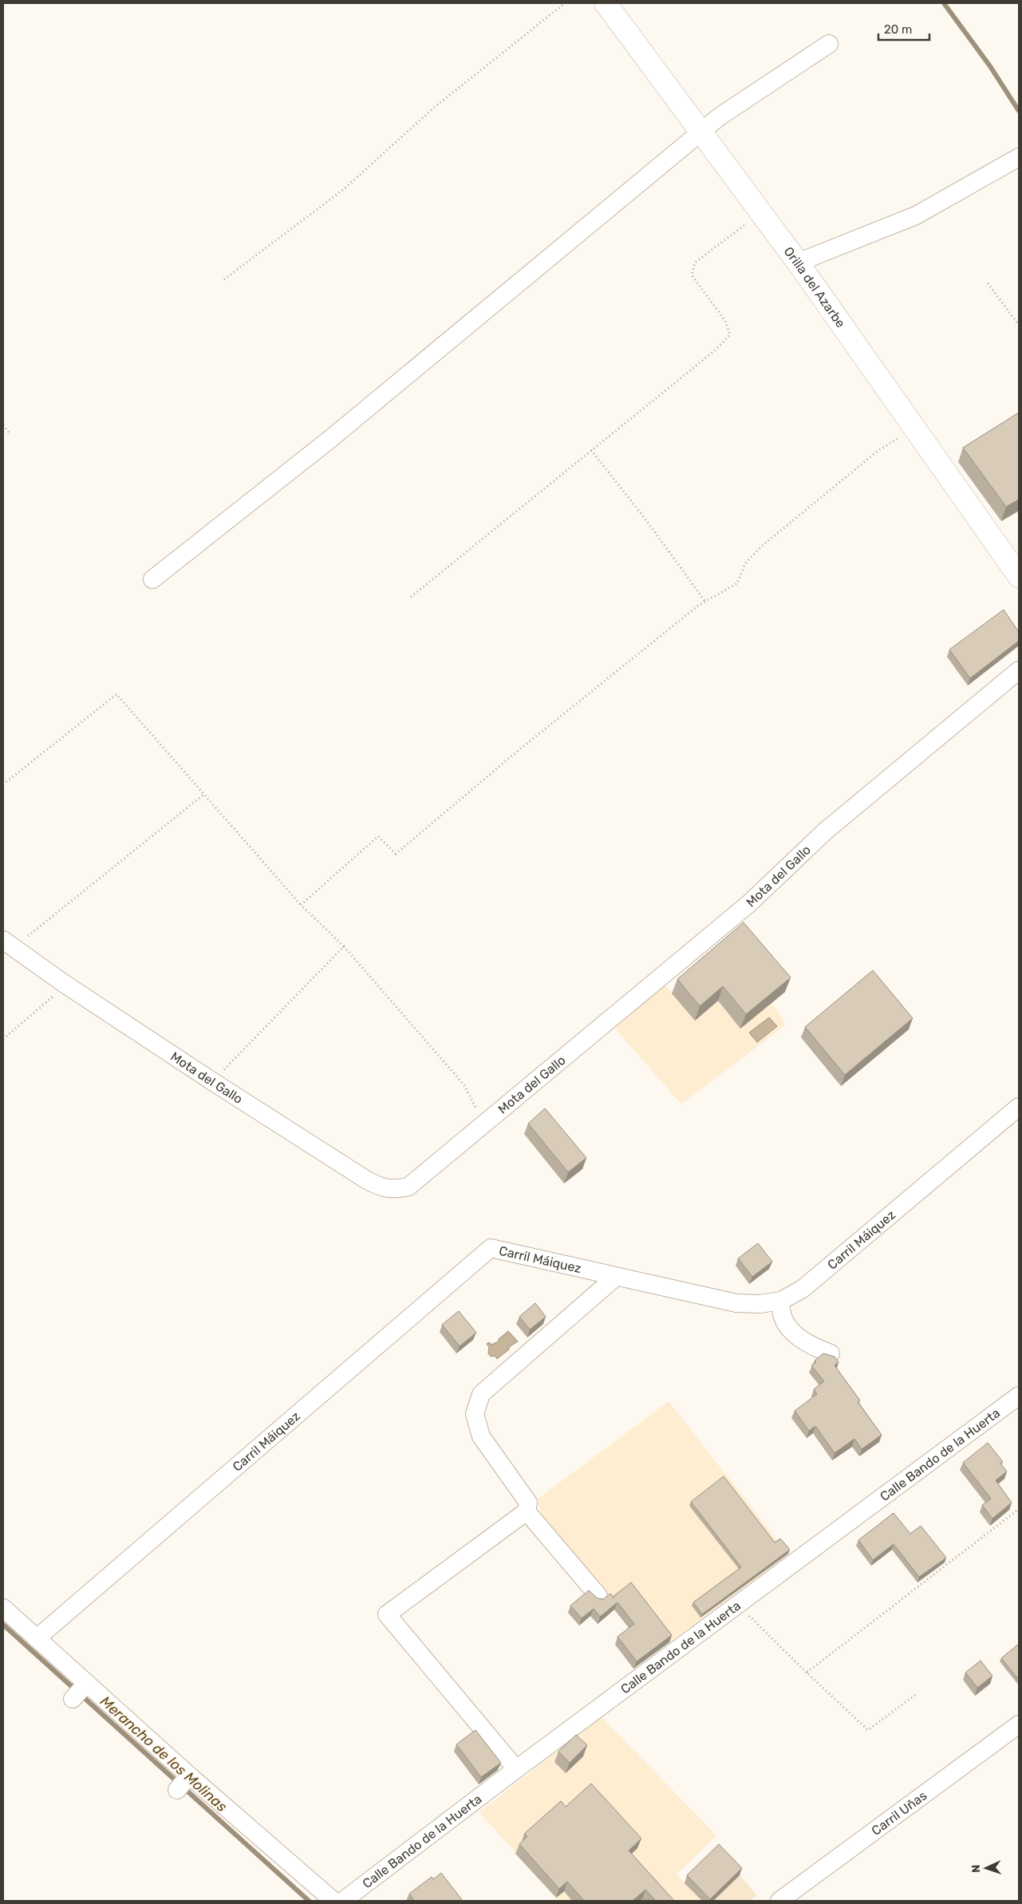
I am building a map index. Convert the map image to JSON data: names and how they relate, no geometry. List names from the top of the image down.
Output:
{
  "streets": {
    "main road": ["Orilla del Azarbe"],
    "street": [
      "Mota del Gallo",
      "Carril Máiquez",
      "Calle Bando de la Huerta",
      "Carril Uñas"
    ]
  },
  "water": ["Merancho de los Molinas"],
  "scale_bar": "20 m",
  "north": "left"
}
